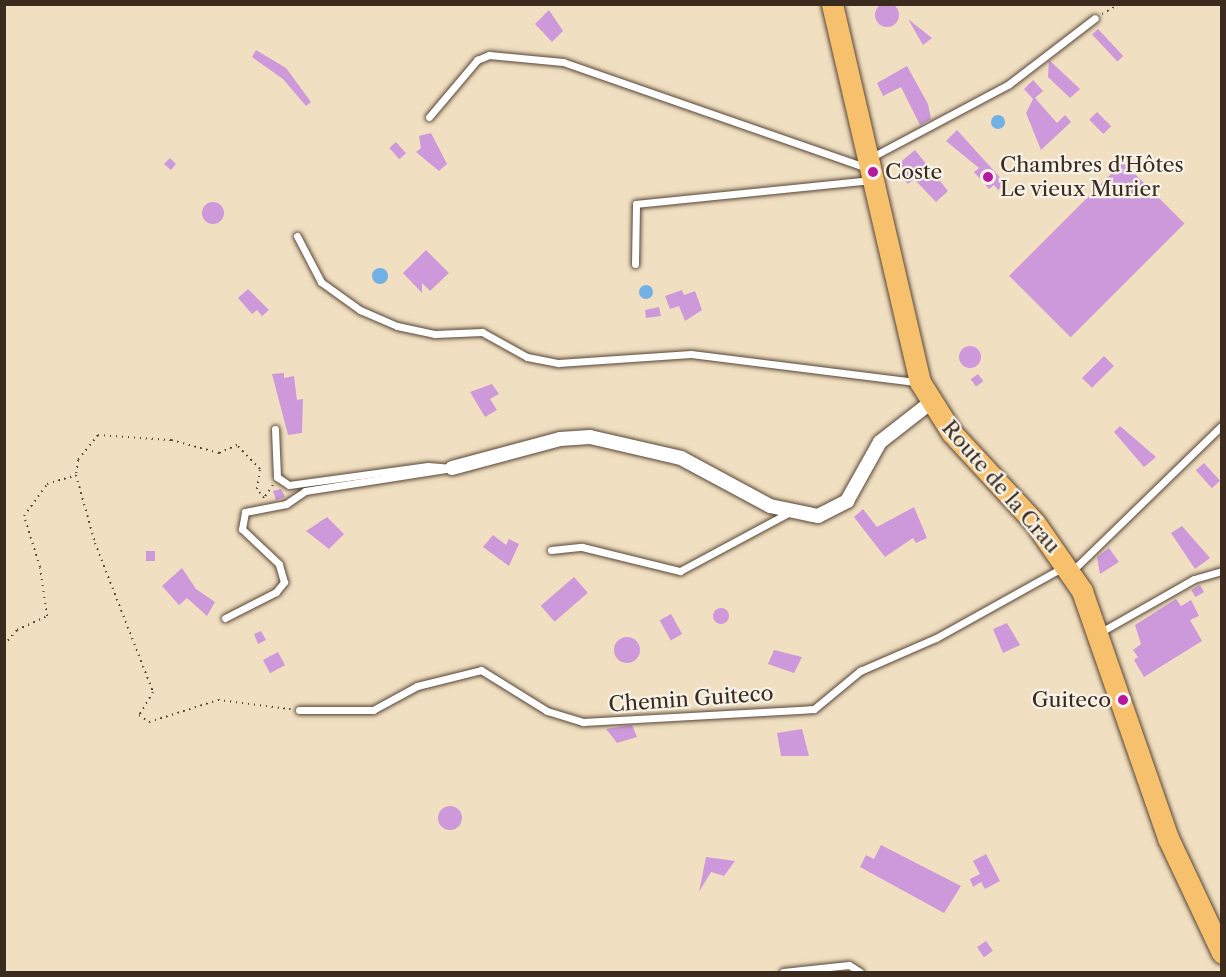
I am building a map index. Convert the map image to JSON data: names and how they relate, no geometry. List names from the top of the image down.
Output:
{
  "streets": {
    "main road": ["Route de la Crau"],
    "lane": ["Chemin Guiteco"]
  },
  "crossings": [
    ["Route de la Crau", "Chemin Guiteco"]
  ],
  "places": ["Coste", "Chambres d'Hôtes Le vieux Murier", "Guiteco"]
}
